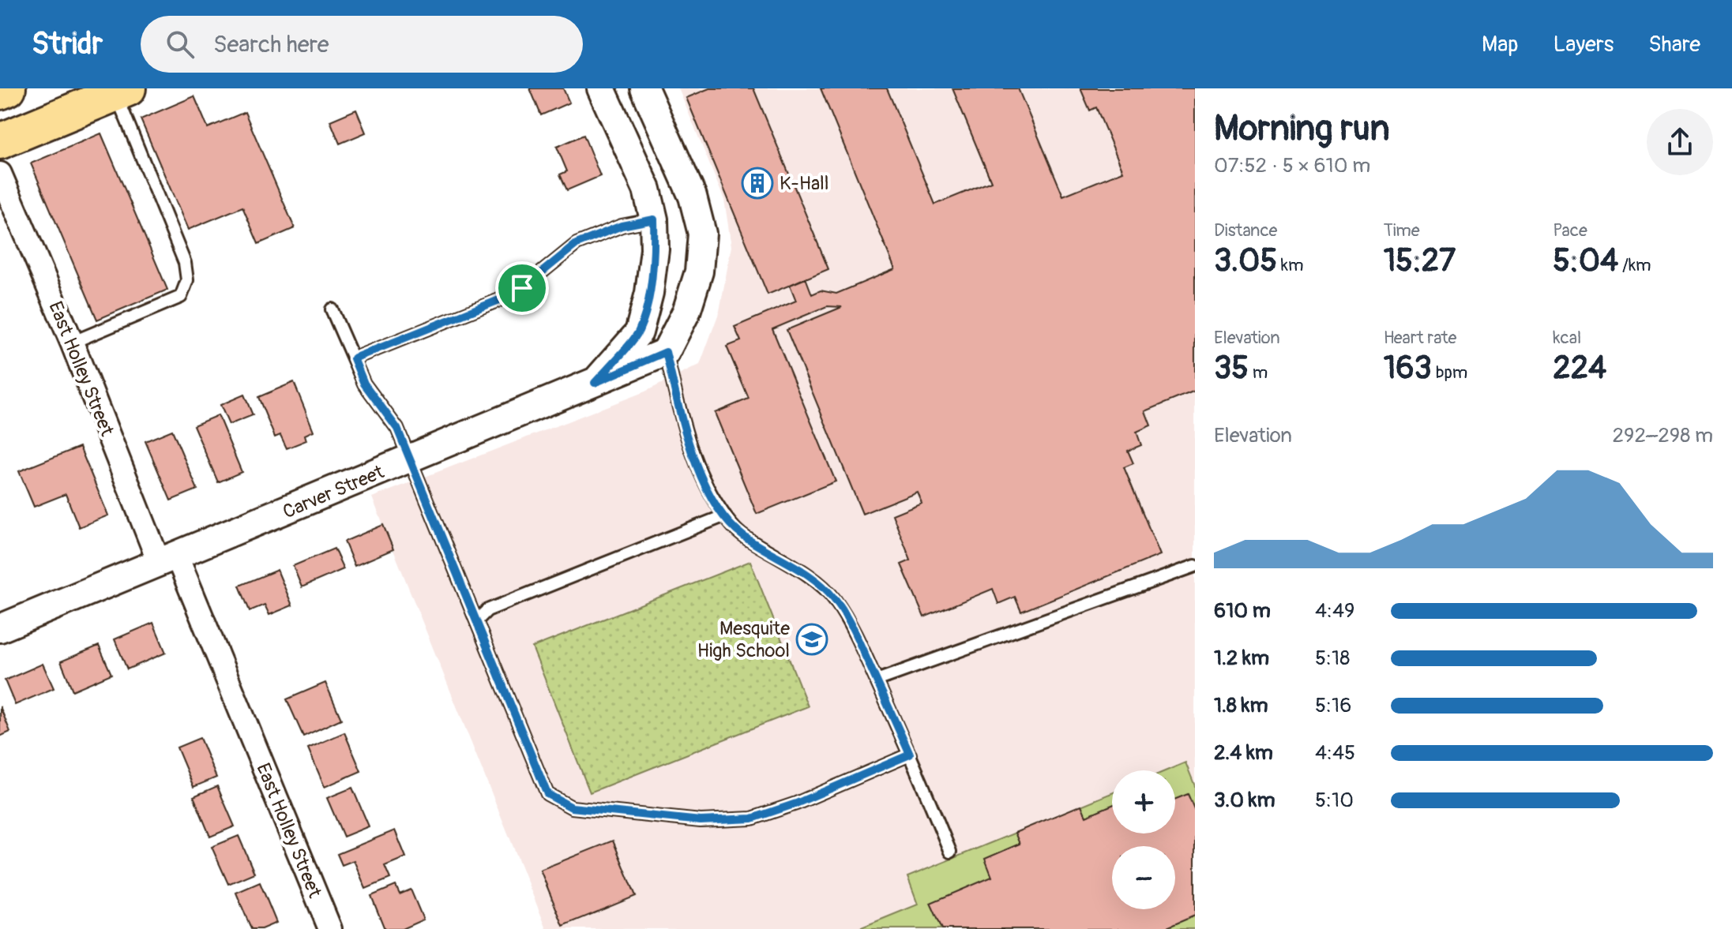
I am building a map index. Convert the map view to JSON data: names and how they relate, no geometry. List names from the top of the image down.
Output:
{
  "streets": {
    "street": ["East Holley Street", "Carver Street"]
  },
  "crossings": [
    ["East Holley Street", "Carver Street"]
  ],
  "places": {
    "building": ["K-Hall"],
    "school or university": ["Mesquite High School"]
  },
  "page": {
    "header": "Stridr",
    "search": "Search here",
    "nav": ["Map", "Layers", "Share"],
    "heading": ["Morning run", "07:52 · 5 × 610 m"],
    "stats": [
      ["Distance", "3.05 km"],
      ["Time", "15:27"],
      ["Pace", "5:04 /km"],
      ["Elevation", "35 m"],
      ["Heart rate", "163 bpm"],
      ["kcal", "224"]
    ],
    "chart": ["Elevation", "292–298 m"],
    "list": [
      {
        "name": "610 m",
        "note": "4:49"
      },
      {
        "name": "1.2 km",
        "note": "5:18"
      },
      {
        "name": "1.8 km",
        "note": "5:16"
      },
      {
        "name": "2.4 km",
        "note": "4:45"
      },
      {
        "name": "3.0 km",
        "note": "5:10"
      }
    ],
    "map_buttons": ["+", "−"]
  }
}
